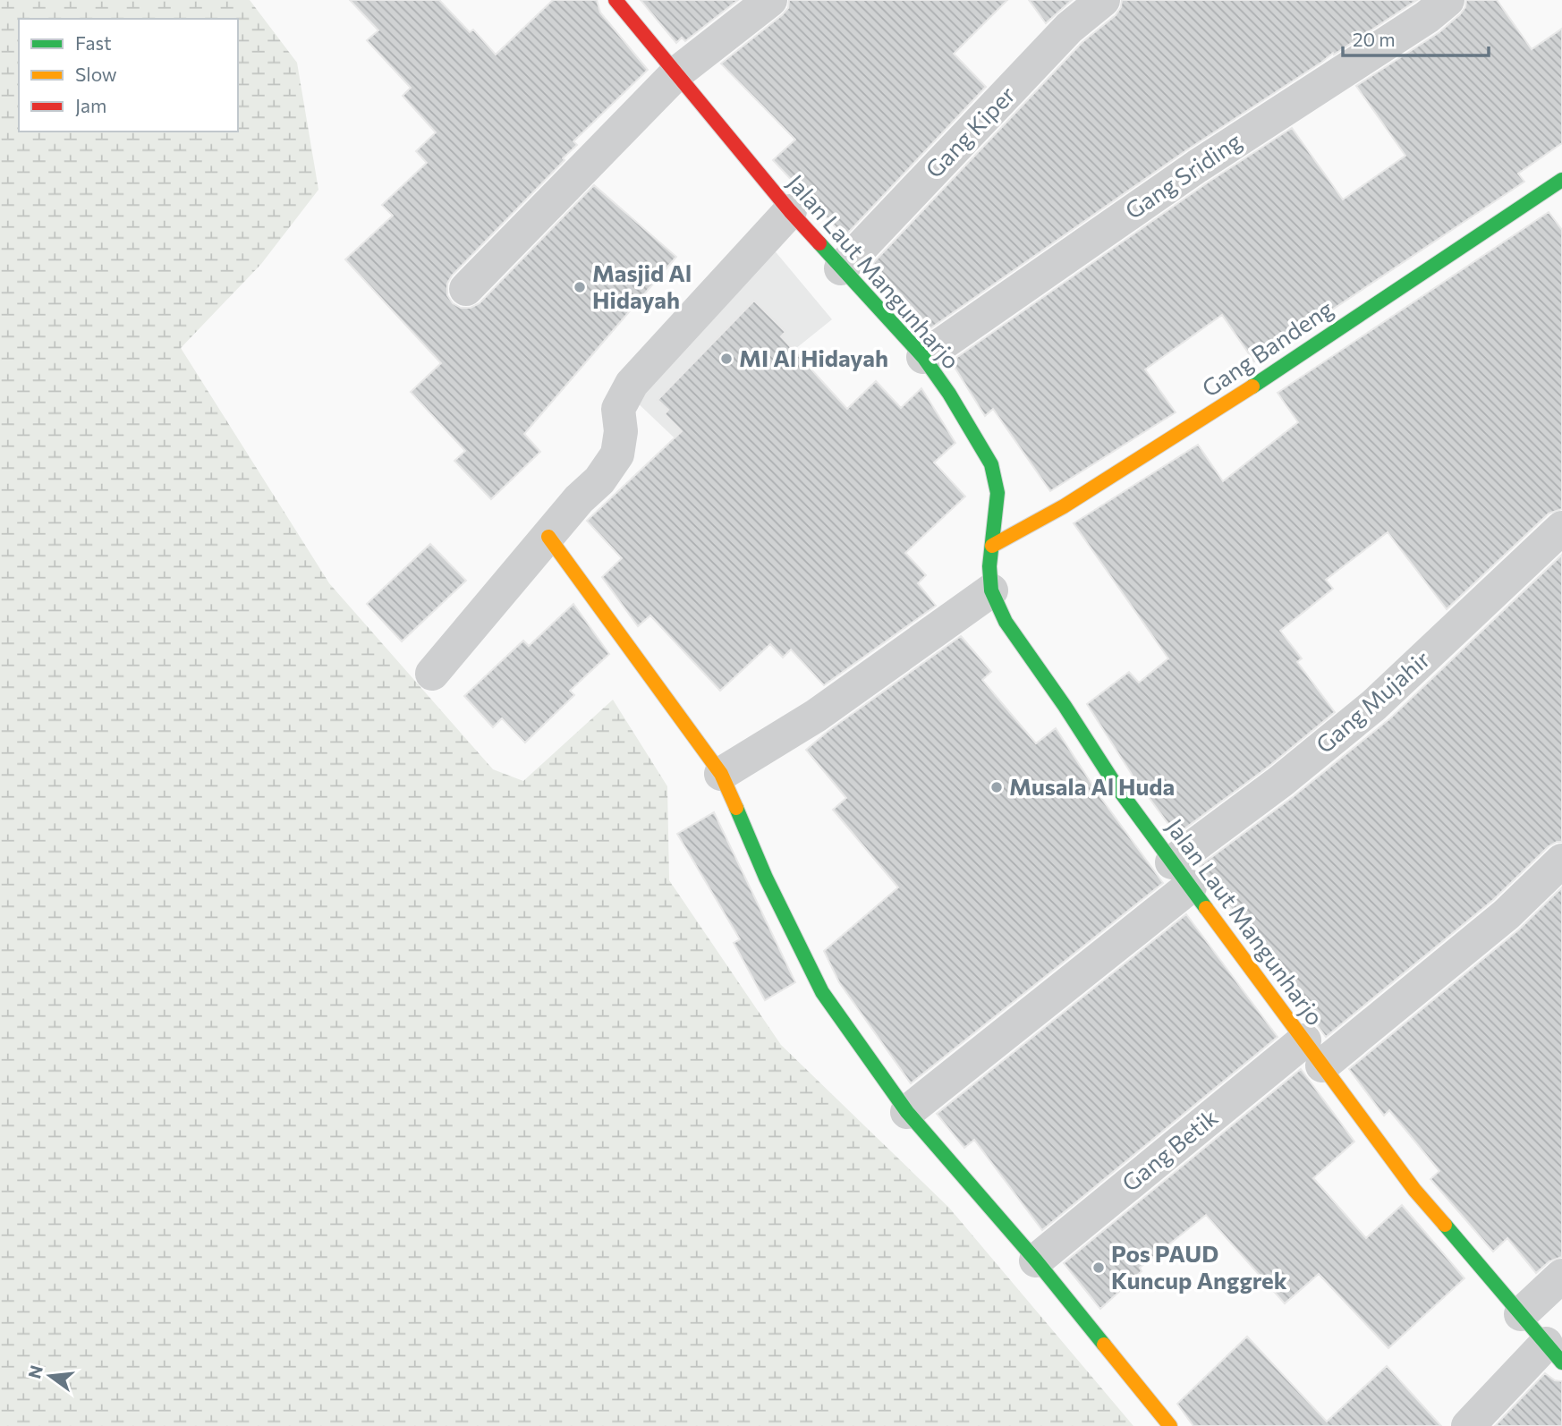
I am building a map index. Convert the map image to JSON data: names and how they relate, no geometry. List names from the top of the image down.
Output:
{
  "streets": {
    "street": [
      "Gang Kiper",
      "Gang Sriding",
      "Jalan Laut Mangunharjo",
      "Gang Bandeng",
      "Gang Mujahir",
      "Gang Betik"
    ]
  },
  "crossings": [
    ["Gang Kiper", "Jalan Laut Mangunharjo"],
    ["Gang Sriding", "Jalan Laut Mangunharjo"],
    ["Jalan Laut Mangunharjo", "Gang Bandeng"],
    ["Jalan Laut Mangunharjo", "Gang Mujahir"],
    ["Jalan Laut Mangunharjo", "Gang Betik"]
  ],
  "places": [
    "Masjid Al Hidayah",
    "MI Al Hidayah",
    "Musala Al Huda",
    "Pos PAUD Kuncup Anggrek"
  ],
  "legend": ["Fast", "Slow", "Jam"],
  "scale_bar": "20 m",
  "north": "left"
}
